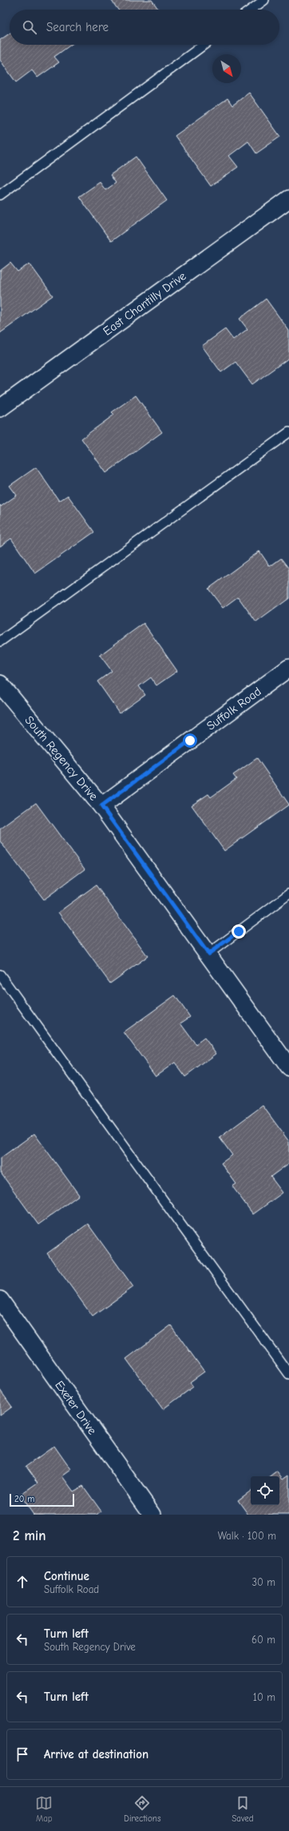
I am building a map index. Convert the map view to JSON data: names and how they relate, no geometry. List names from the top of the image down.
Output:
{
  "streets": {
    "street": [
      "East Chantilly Drive",
      "Suffolk Road",
      "South Regency Drive",
      "Exeter Drive"
    ]
  },
  "crossings": [
    ["Suffolk Road", "South Regency Drive"]
  ],
  "scale_bar": "20 m",
  "north": "bottom right",
  "page": {
    "search": "Search here",
    "scale": "20 m",
    "heading": ["2 min", "Walk · 100 m"],
    "list": [
      ["Continue", "Suffolk Road", "30 m"],
      ["Turn left", "South Regency Drive", "60 m"],
      ["Turn left", "10 m"],
      "Arrive at destination"
    ],
    "nav": ["Map", "Directions", "Saved"]
  }
}
